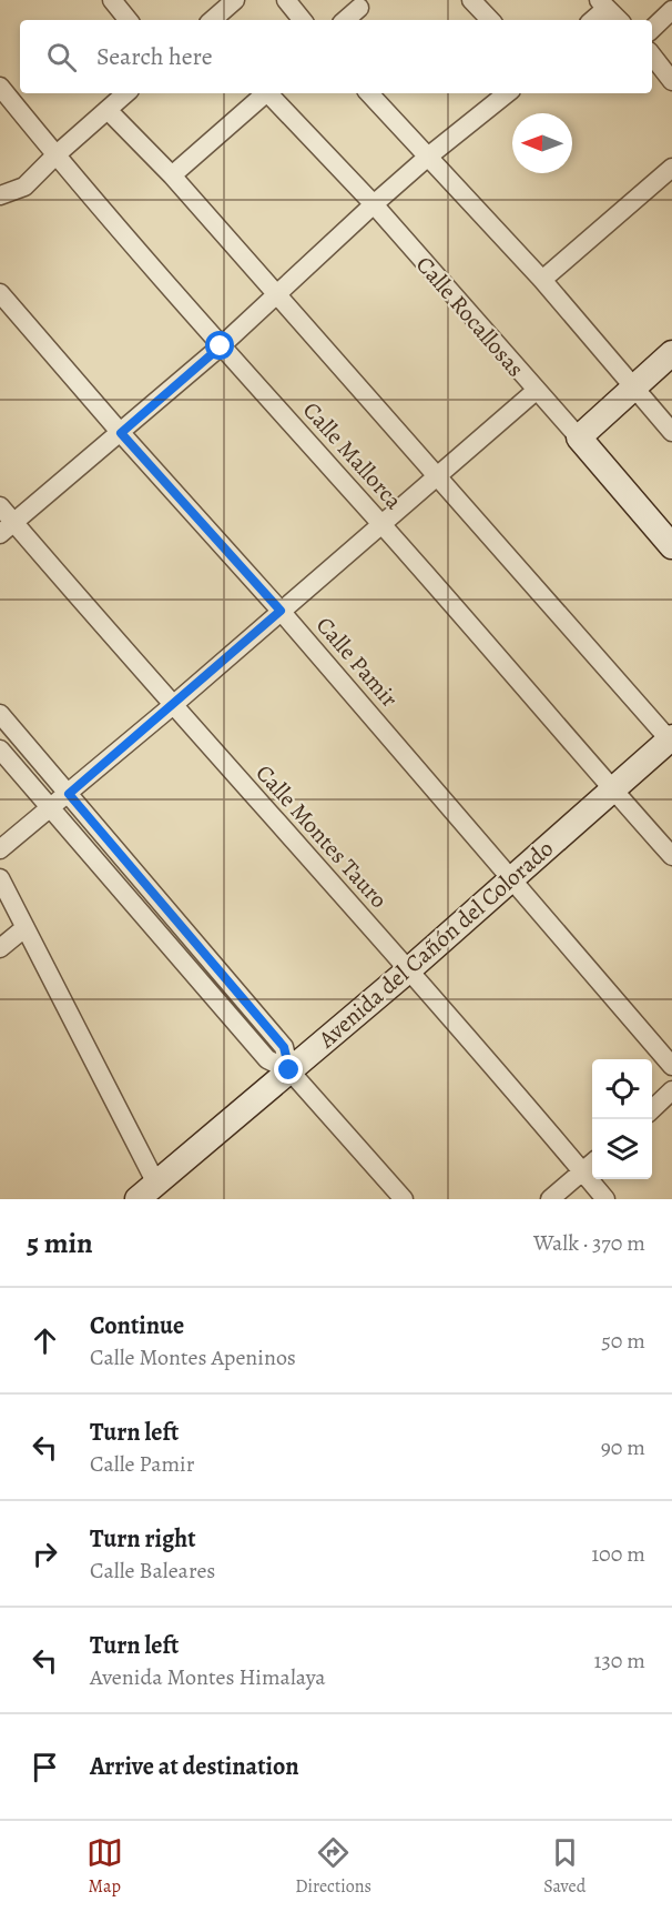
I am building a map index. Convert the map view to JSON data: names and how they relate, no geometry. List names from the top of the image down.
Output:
{
  "streets": {
    "main road": ["Calle Rocallosas", "Avenida del Cañón del Colorado"],
    "street": ["Calle Mallorca", "Calle Pamir", "Calle Montes Tauro"]
  },
  "crossings": [
    ["Calle Mallorca", "Avenida del Cañón del Colorado"],
    ["Calle Pamir", "Avenida del Cañón del Colorado"],
    ["Calle Montes Tauro", "Avenida del Cañón del Colorado"]
  ],
  "north": "left",
  "page": {
    "search": "Search here",
    "heading": ["5 min", "Walk · 370 m"],
    "list": [
      ["Continue", "Calle Montes Apeninos", "50 m"],
      ["Turn left", "Calle Pamir", "90 m"],
      ["Turn right", "Calle Baleares", "100 m"],
      ["Turn left", "Avenida Montes Himalaya", "130 m"],
      "Arrive at destination"
    ],
    "nav": ["Map", "Directions", "Saved"]
  }
}
